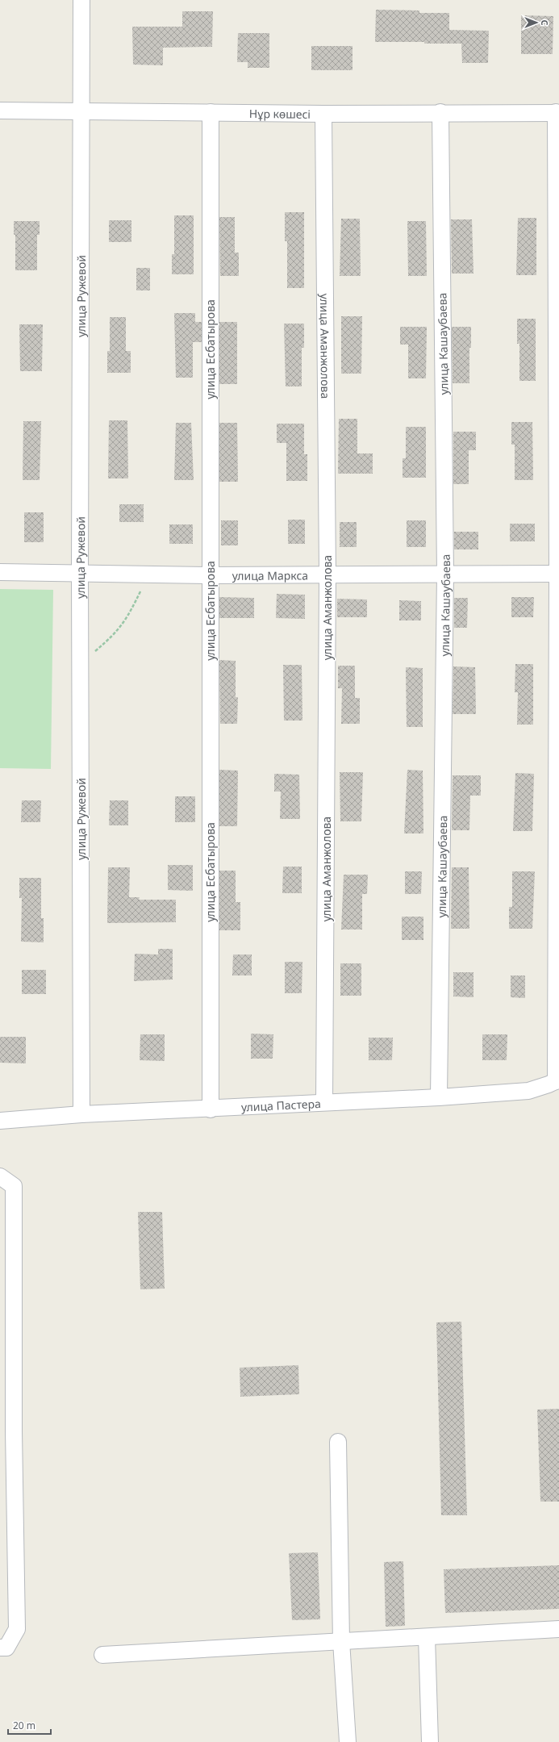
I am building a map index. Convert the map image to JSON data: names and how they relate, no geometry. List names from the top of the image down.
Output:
{
  "streets": {
    "street": [
      "Нұр көшесі",
      "улица Ружевой",
      "улица Кашаубаева",
      "улица Аманжолова",
      "улица Есбатырова",
      "улица Маркса",
      "улица Пастера"
    ]
  },
  "crossings": [
    ["Нұр көшесі", "улица Ружевой"],
    ["Нұр көшесі", "улица Кашаубаева"],
    ["Нұр көшесі", "улица Аманжолова"],
    ["Нұр көшесі", "улица Есбатырова"],
    ["улица Ружевой", "улица Маркса"],
    ["улица Ружевой", "улица Пастера"],
    ["улица Кашаубаева", "улица Маркса"],
    ["улица Кашаубаева", "улица Пастера"],
    ["улица Аманжолова", "улица Маркса"],
    ["улица Аманжолова", "улица Пастера"],
    ["улица Есбатырова", "улица Маркса"],
    ["улица Есбатырова", "улица Пастера"]
  ],
  "scale_bar": "20 m",
  "north": "right"
}
